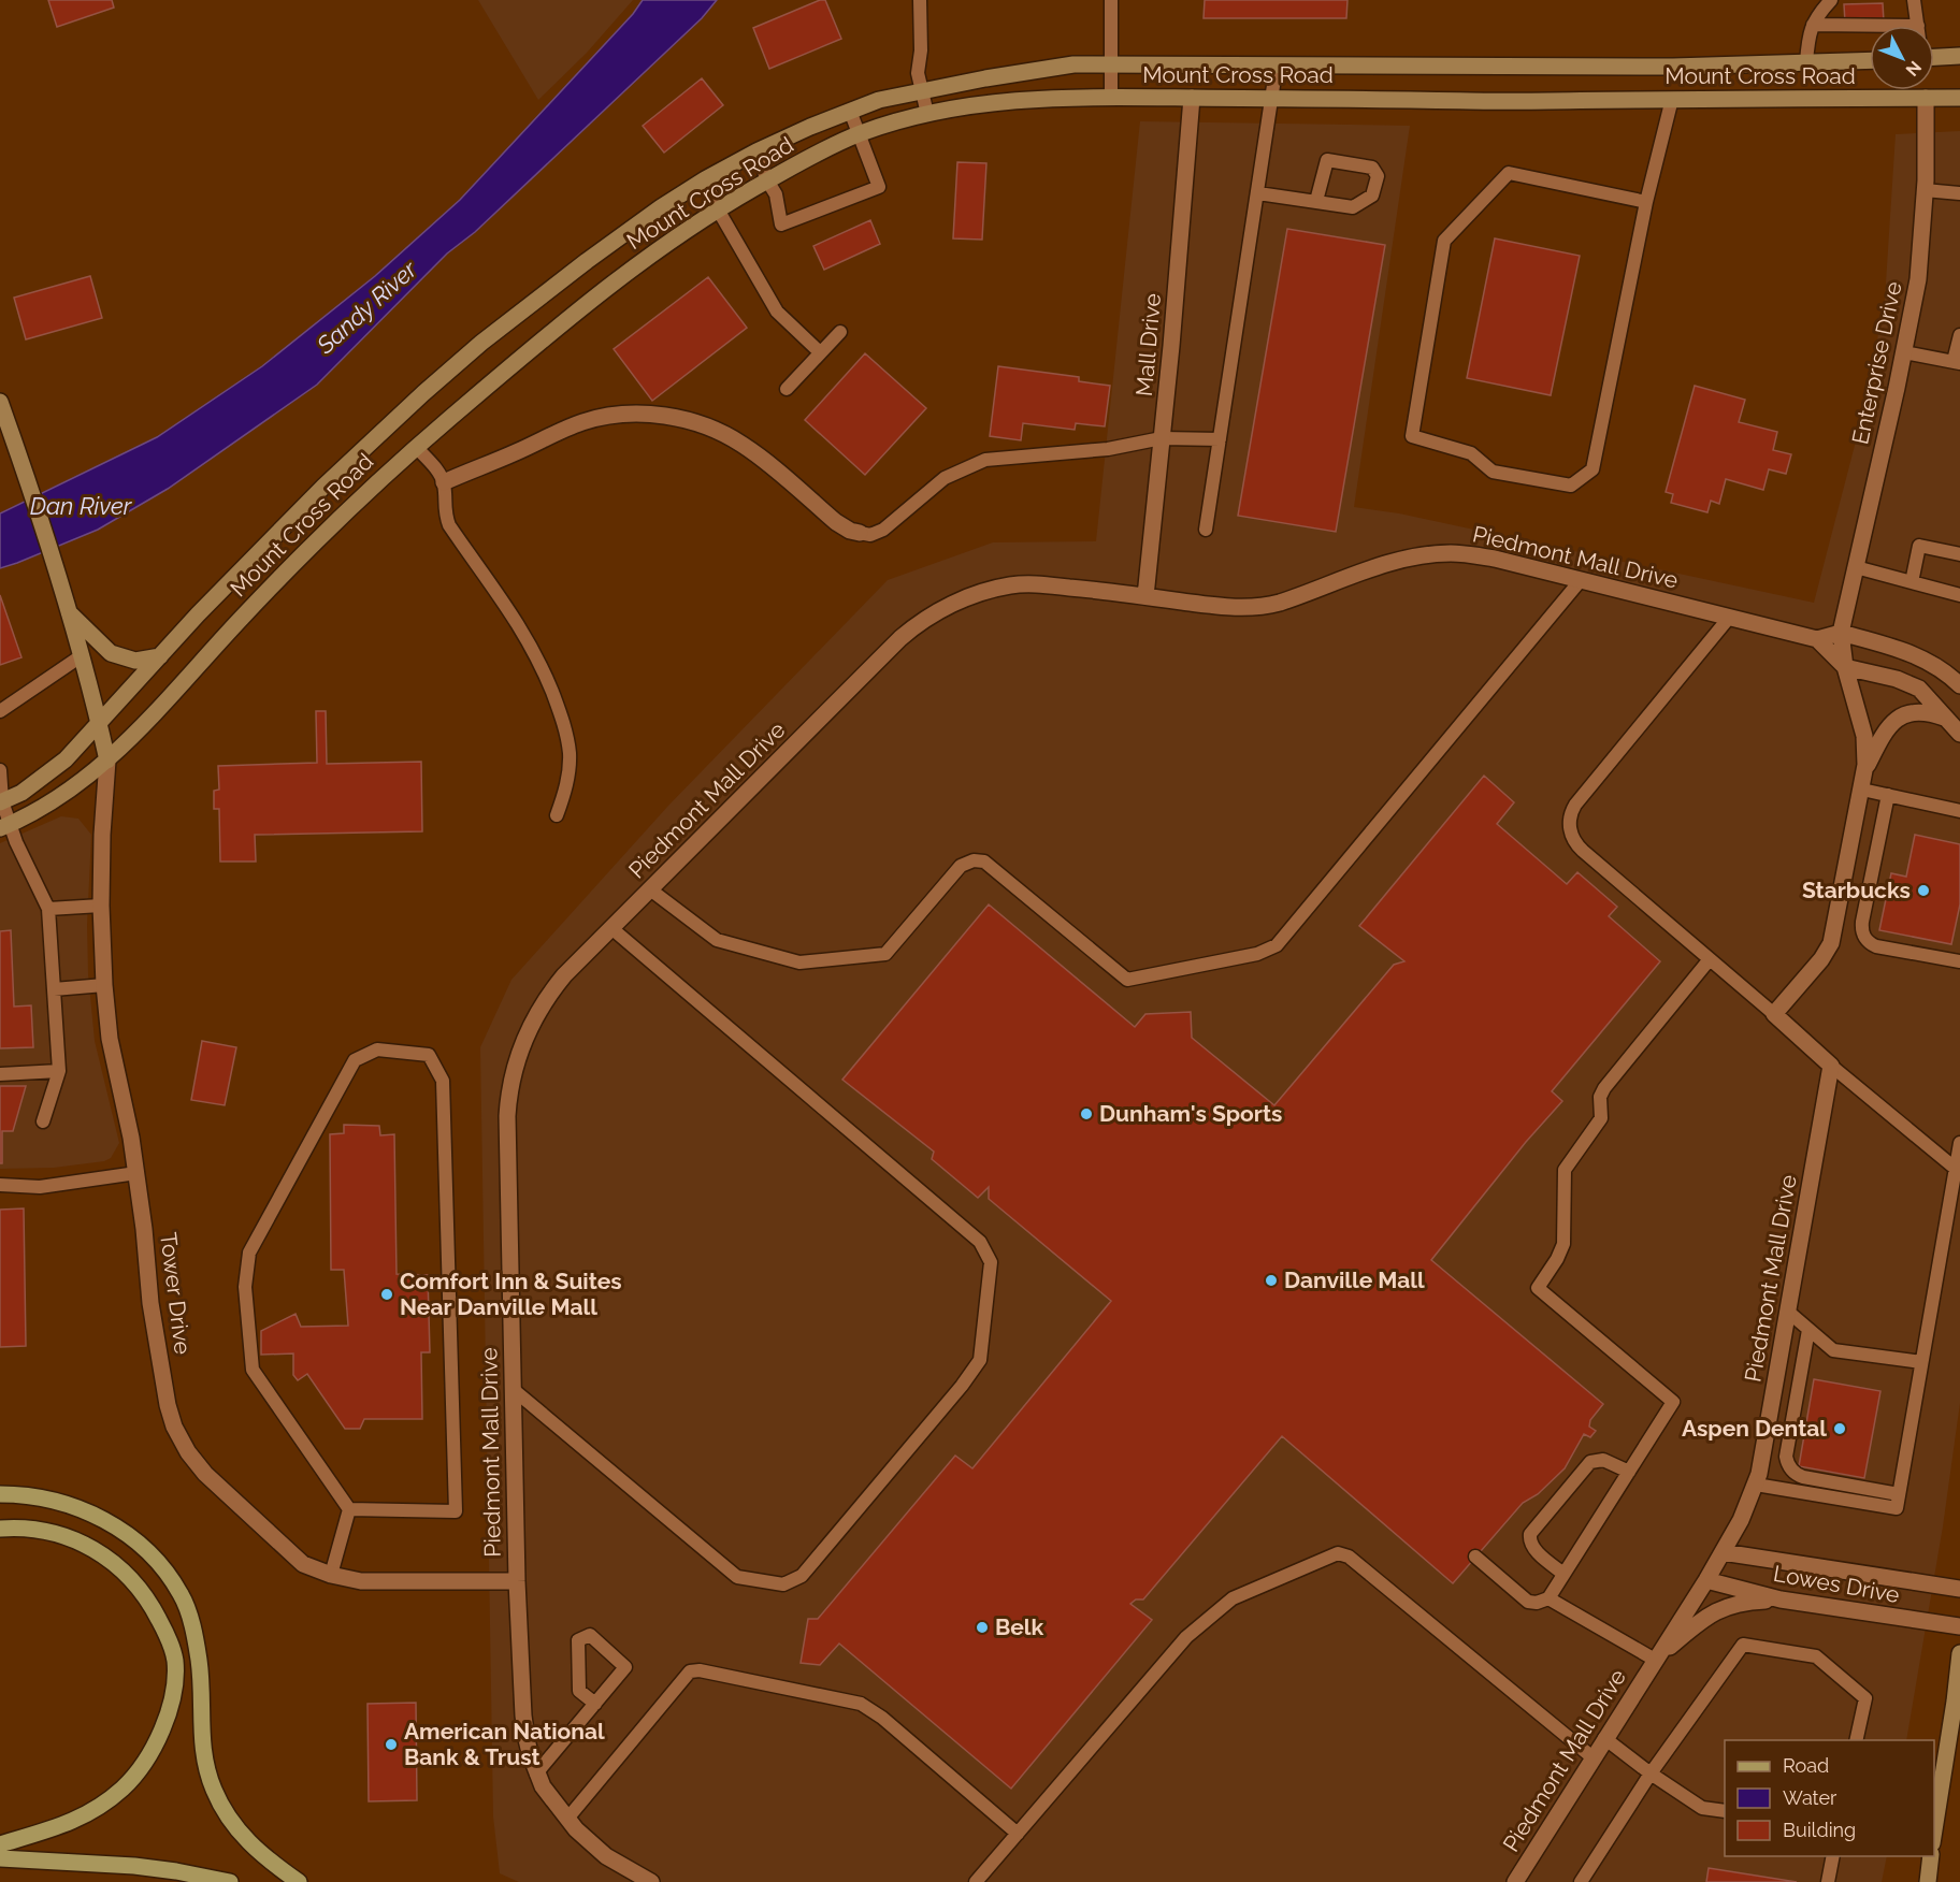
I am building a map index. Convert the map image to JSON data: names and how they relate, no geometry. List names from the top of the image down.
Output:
{
  "streets": {
    "main road": ["Mount Cross Road"],
    "street": [
      "Mall Drive",
      "Enterprise Drive",
      "Piedmont Mall Drive",
      "Tower Drive",
      "Lowes Drive"
    ]
  },
  "crossings": [
    ["Mount Cross Road", "Mall Drive"],
    ["Mount Cross Road", "Enterprise Drive"],
    ["Mount Cross Road", "Tower Drive"],
    ["Mall Drive", "Piedmont Mall Drive"],
    ["Enterprise Drive", "Piedmont Mall Drive"],
    ["Piedmont Mall Drive", "Tower Drive"],
    ["Piedmont Mall Drive", "Lowes Drive"]
  ],
  "water": ["Sandy River", "Dan River"],
  "places": [
    "Starbucks",
    "Dunham's Sports",
    "Danville Mall",
    "Comfort Inn & Suites Near Danville Mall",
    "Aspen Dental",
    "Belk",
    "American National Bank & Trust"
  ],
  "legend": ["Road", "Water", "Building"],
  "north": "bottom right"
}
